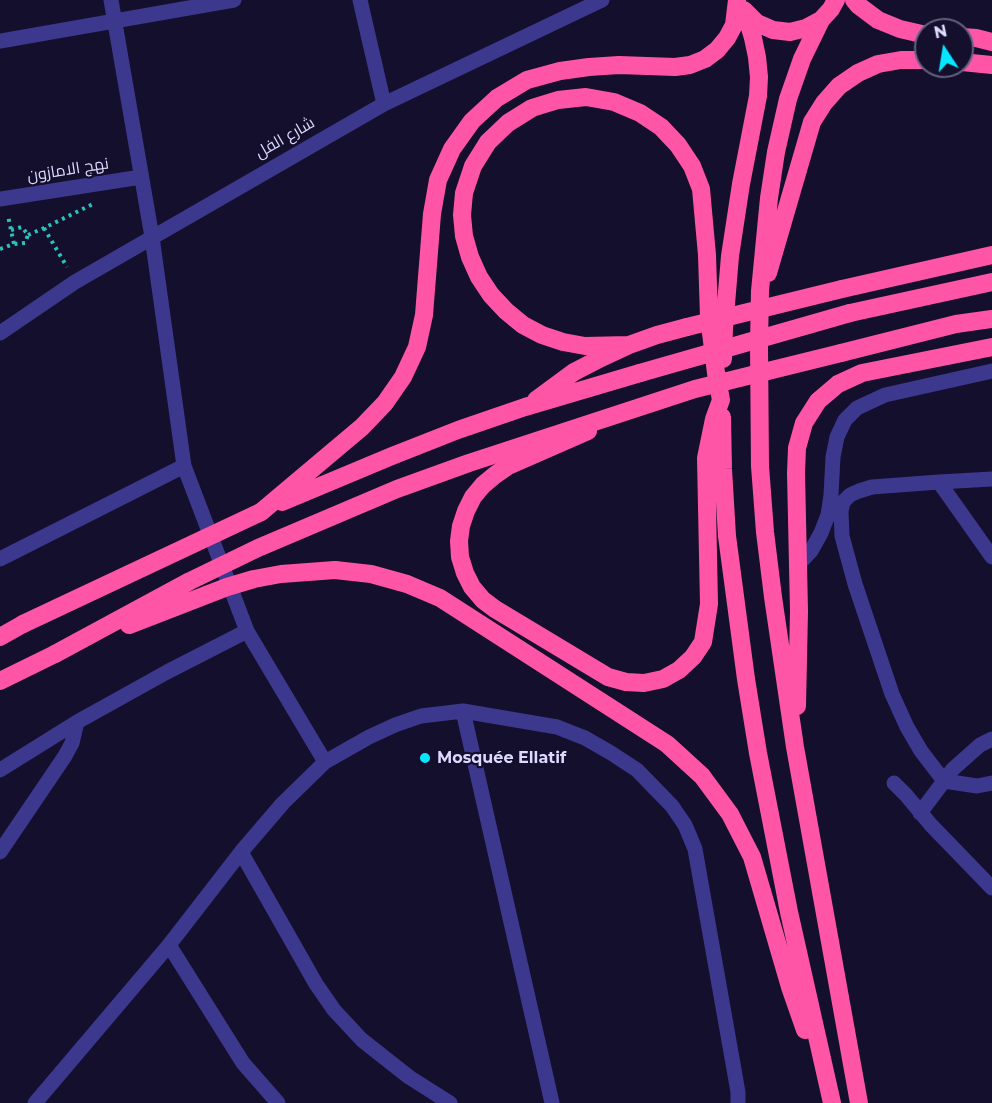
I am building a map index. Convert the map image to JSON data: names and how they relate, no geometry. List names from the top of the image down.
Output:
{
  "streets": {
    "street": ["شارع الفل", "نهج الامازون"]
  },
  "places": ["Mosquée Ellatif"],
  "north": "top"
}
